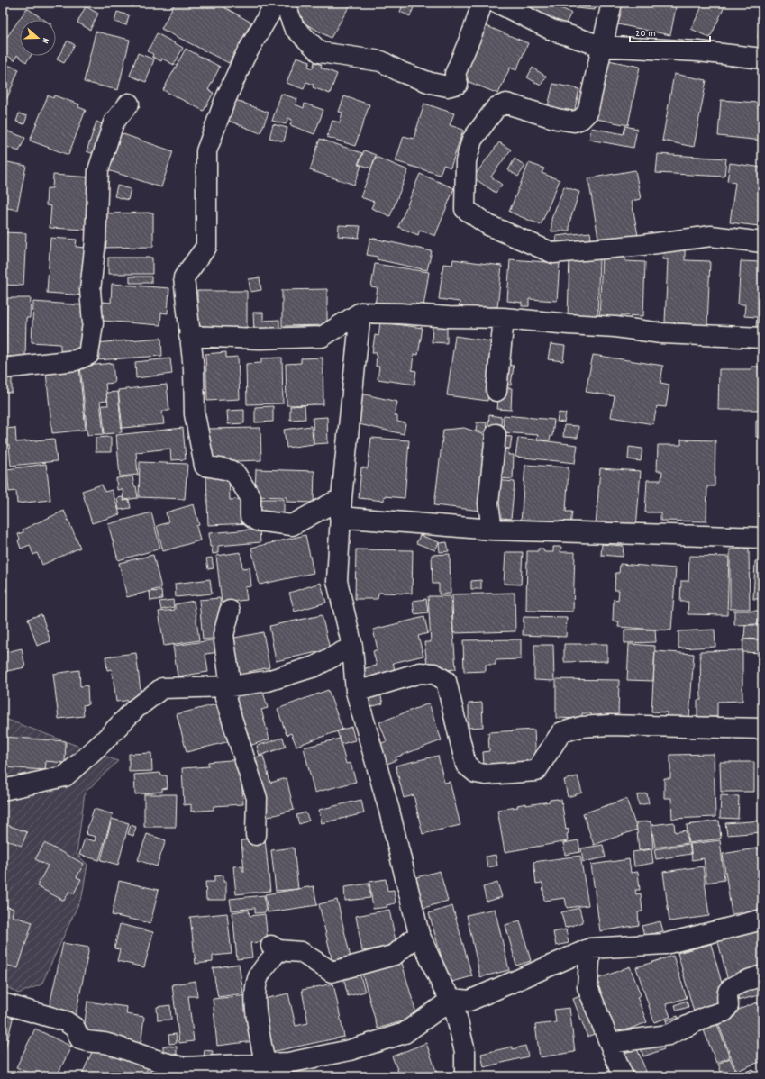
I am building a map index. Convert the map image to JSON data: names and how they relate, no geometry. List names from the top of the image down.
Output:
{
  "scale_bar": "20 m",
  "north": "right"
}
